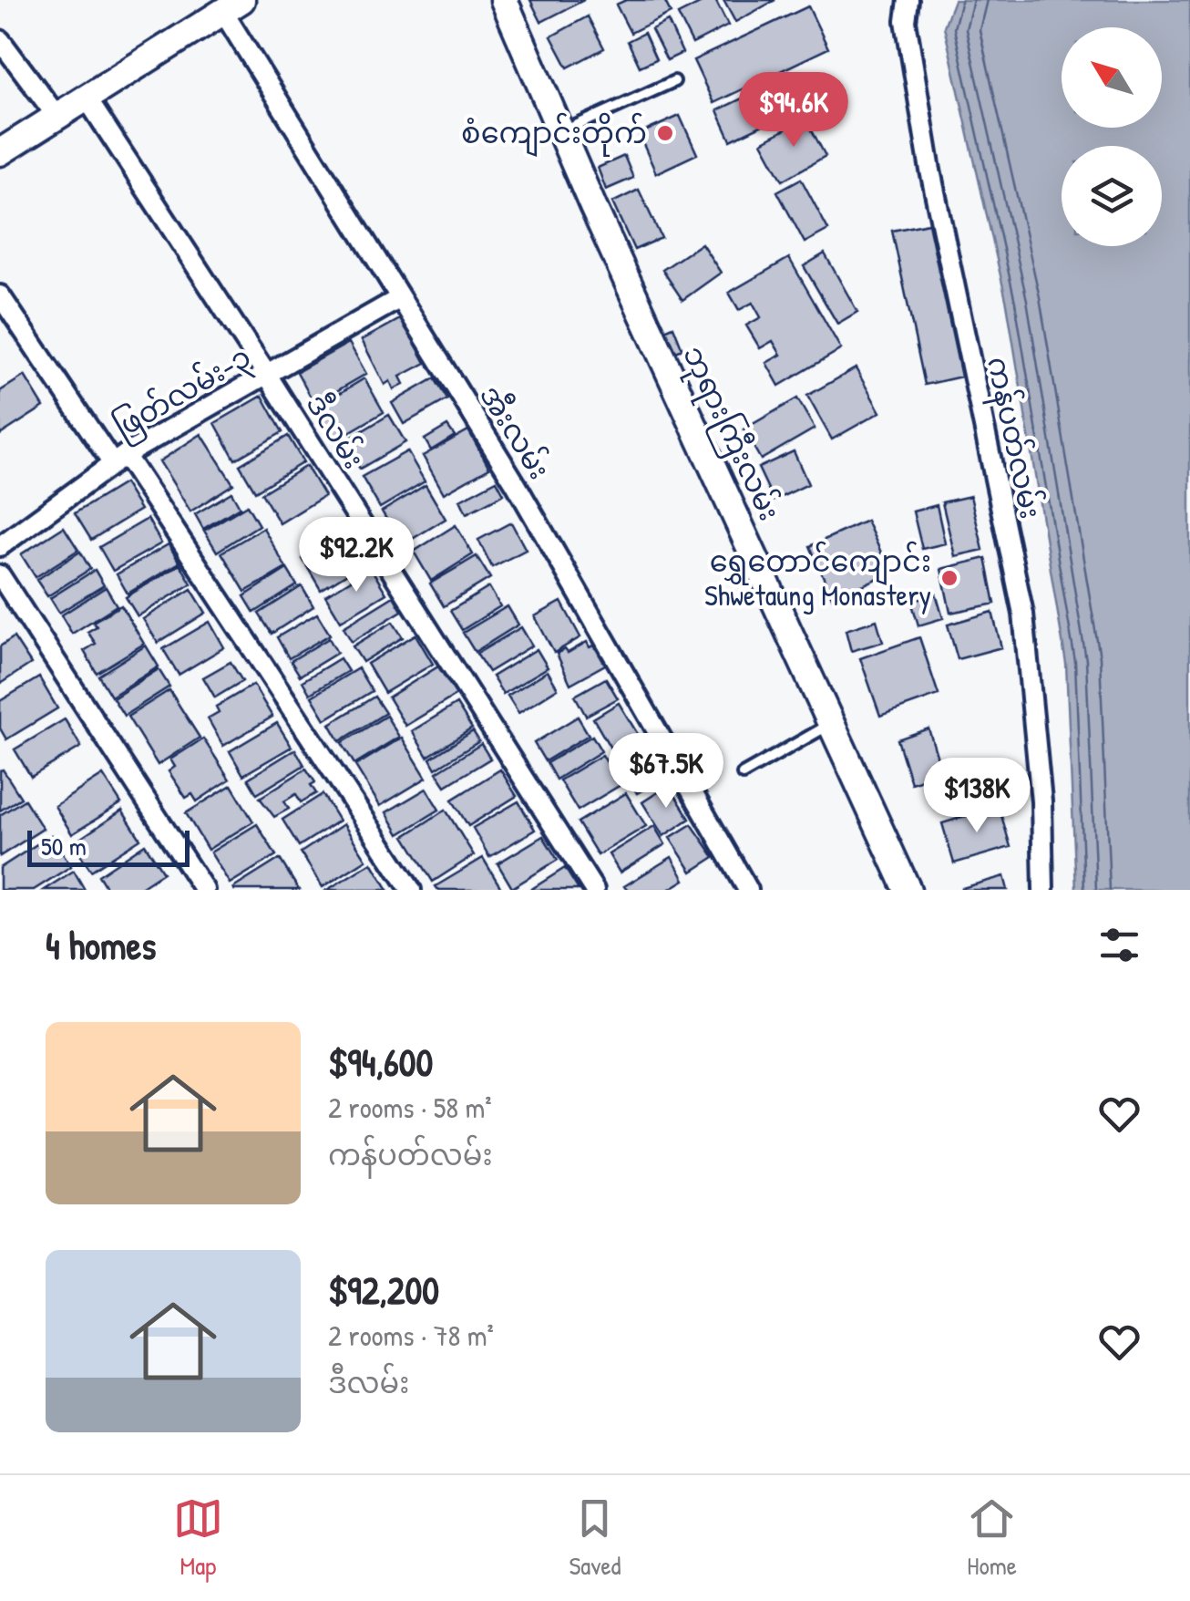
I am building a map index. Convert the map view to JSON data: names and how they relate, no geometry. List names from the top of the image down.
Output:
{
  "streets": {
    "main road": ["ဘုရားကြီးလမ်း"],
    "street": [
      "ဖြတ်လမ်း-၃",
      "ဒီလမ်း",
      "အီးလမ်း",
      "ကန်ပတ်လမ်း"
    ]
  },
  "crossings": [
    ["ဖြတ်လမ်း-၃", "ဒီလမ်း"],
    ["ဖြတ်လမ်း-၃", "အီးလမ်း"]
  ],
  "places": ["စံကျောင်းတိုက်", "ရွှေတောင်ကျောင်း Shwetaung Monastery"],
  "scale_bar": "50 m",
  "north": "top left",
  "page": {
    "price": [
      "$94.6K",
      "$92.2K",
      "$67.5K",
      "$138K"
    ],
    "scale": "50 m",
    "heading": "4 homes",
    "list": [
      {
        "name": "$94,600",
        "note": "2 rooms · 58 m² · ကန်ပတ်လမ်း"
      },
      {
        "name": "$92,200",
        "note": "2 rooms · 78 m² · ဒီလမ်း"
      }
    ],
    "tabs": ["Map", "Saved", "Home"]
  }
}
